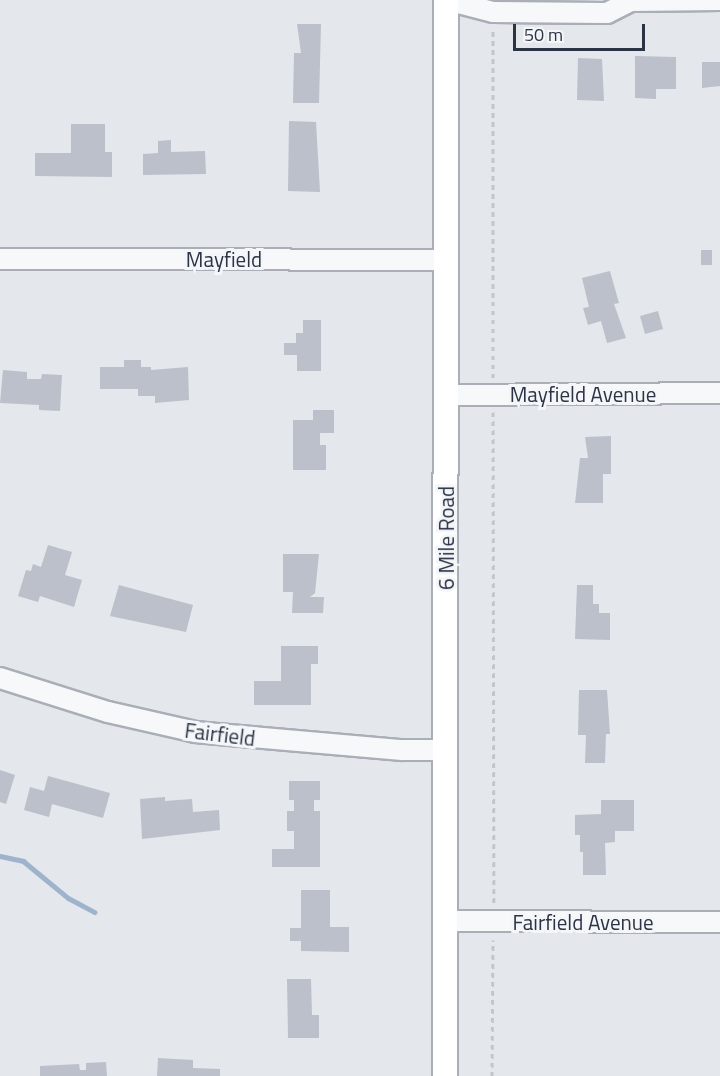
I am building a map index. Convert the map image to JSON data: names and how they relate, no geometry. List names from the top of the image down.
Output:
{
  "streets": {
    "main road": ["6 Mile Road"],
    "street": [
      "Mayfield",
      "Mayfield Avenue",
      "Fairfield",
      "Fairfield Avenue"
    ]
  },
  "crossings": [
    ["Mayfield", "6 Mile Road"],
    ["Mayfield Avenue", "6 Mile Road"],
    ["6 Mile Road", "Fairfield"],
    ["6 Mile Road", "Fairfield Avenue"]
  ],
  "scale_bar": "50 m"
}
